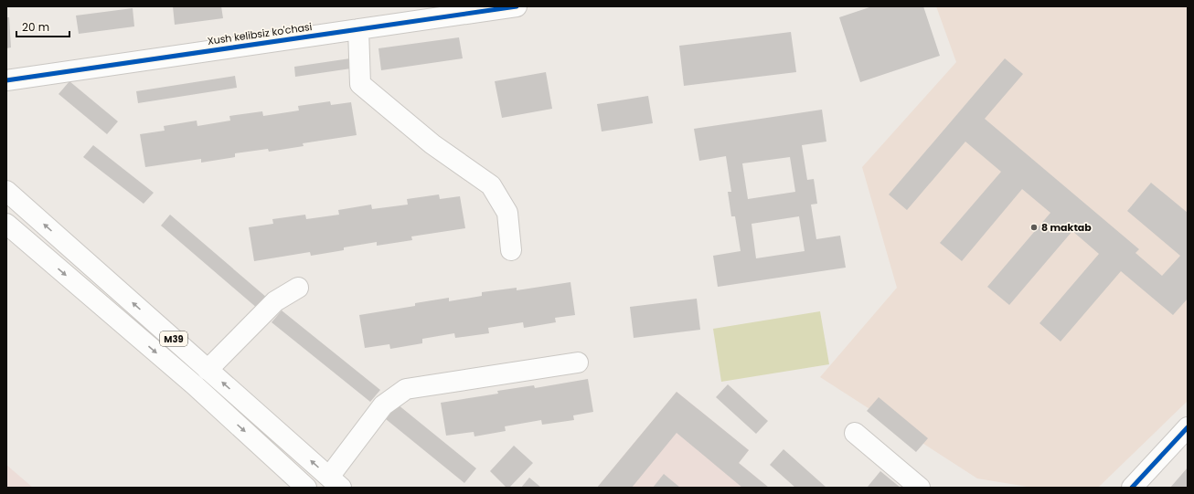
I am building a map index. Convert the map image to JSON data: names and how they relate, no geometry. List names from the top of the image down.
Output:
{
  "streets": {
    "main road": ["Xush kelibsiz ko'chasi", "M39"]
  },
  "places": ["8 maktab"],
  "scale_bar": "20 m"
}
